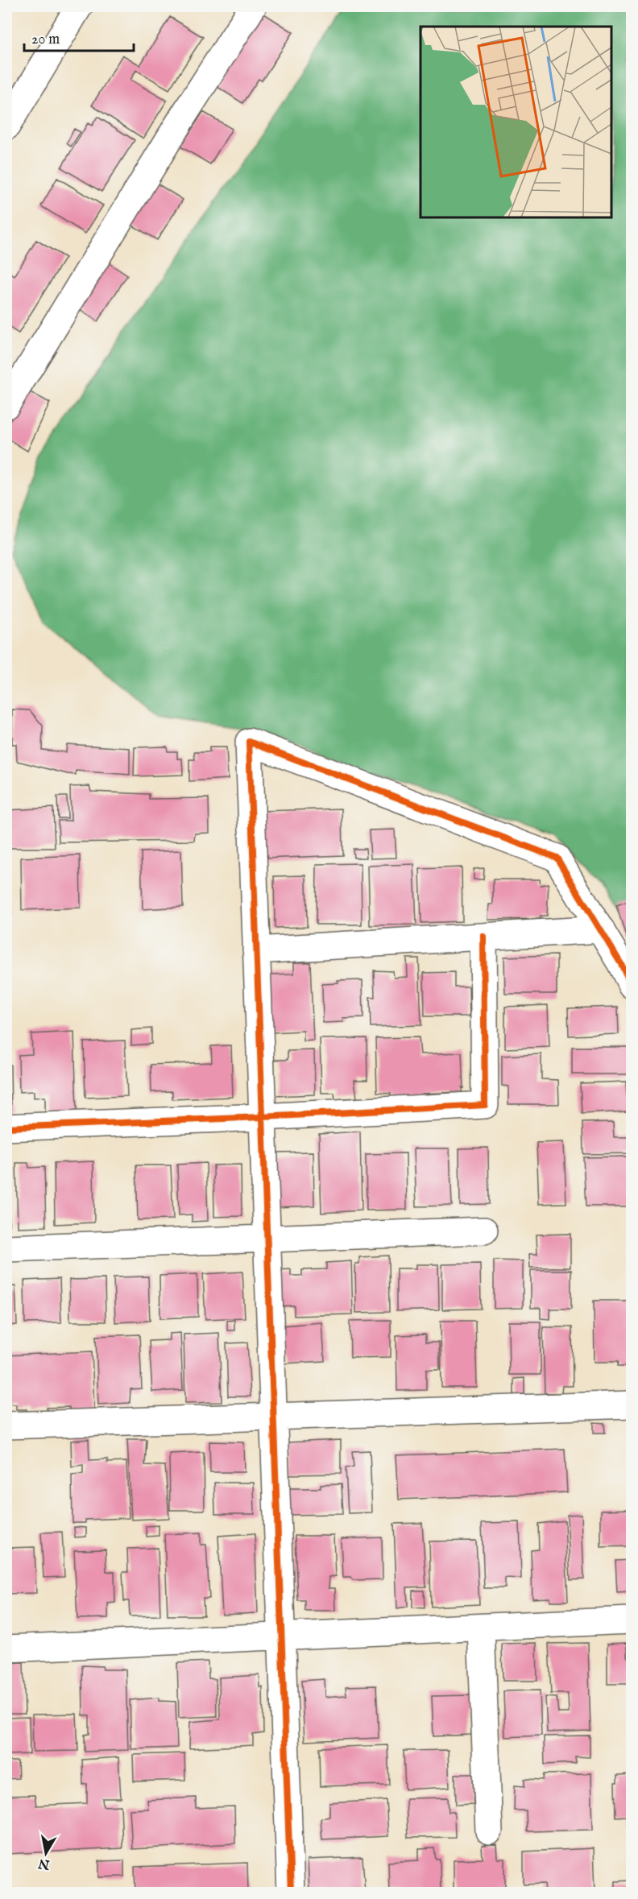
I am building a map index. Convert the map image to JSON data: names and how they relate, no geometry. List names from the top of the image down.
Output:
{
  "scale_bar": "20 m",
  "north": "bottom"
}
